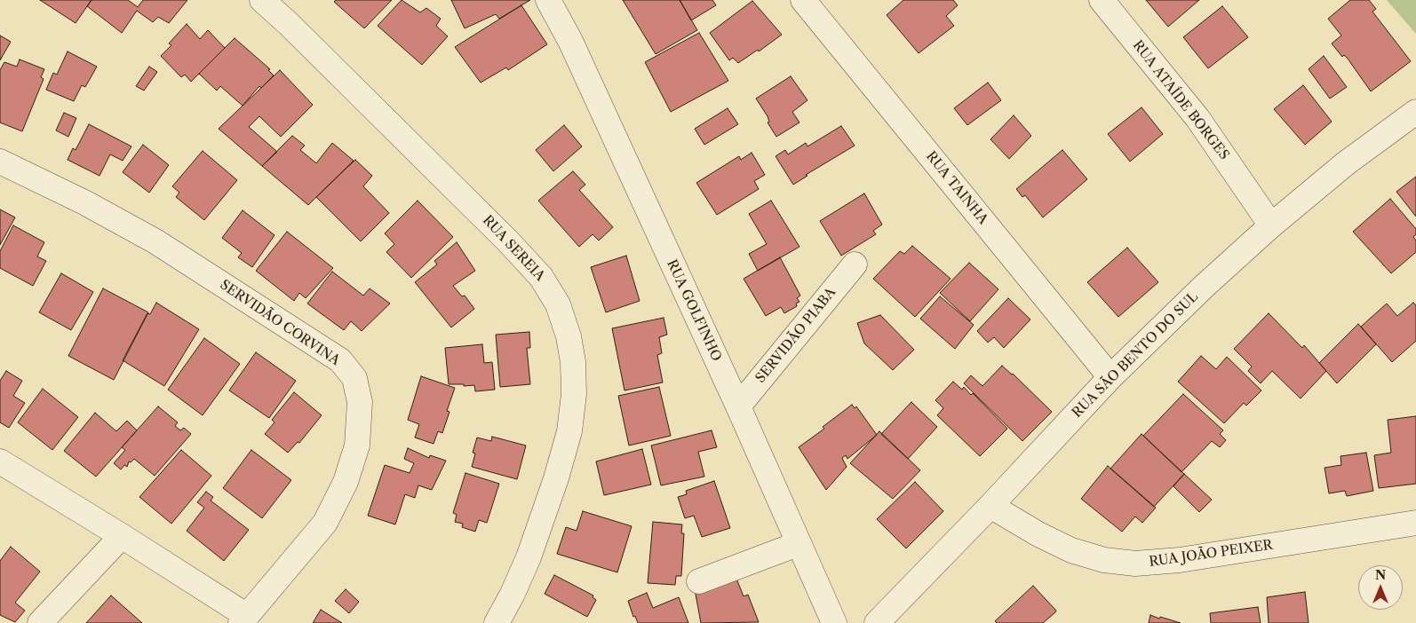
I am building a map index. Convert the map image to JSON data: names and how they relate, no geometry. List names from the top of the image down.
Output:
{
  "streets": {
    "street": [
      "RUA ATAÍDE BORGES",
      "RUA TAINHA",
      "RUA SEREIA",
      "RUA GOLFINHO",
      "SERVIDÃO CORVINA",
      "SERVIDÃO PIABA",
      "RUA SÃO BENTO DO SUL",
      "RUA JOÃO PEIXER"
    ]
  },
  "crossings": [
    ["RUA ATAÍDE BORGES", "RUA SÃO BENTO DO SUL"],
    ["RUA TAINHA", "RUA SÃO BENTO DO SUL"],
    ["RUA GOLFINHO", "SERVIDÃO PIABA"],
    ["RUA SÃO BENTO DO SUL", "RUA JOÃO PEIXER"]
  ],
  "north": "top"
}
